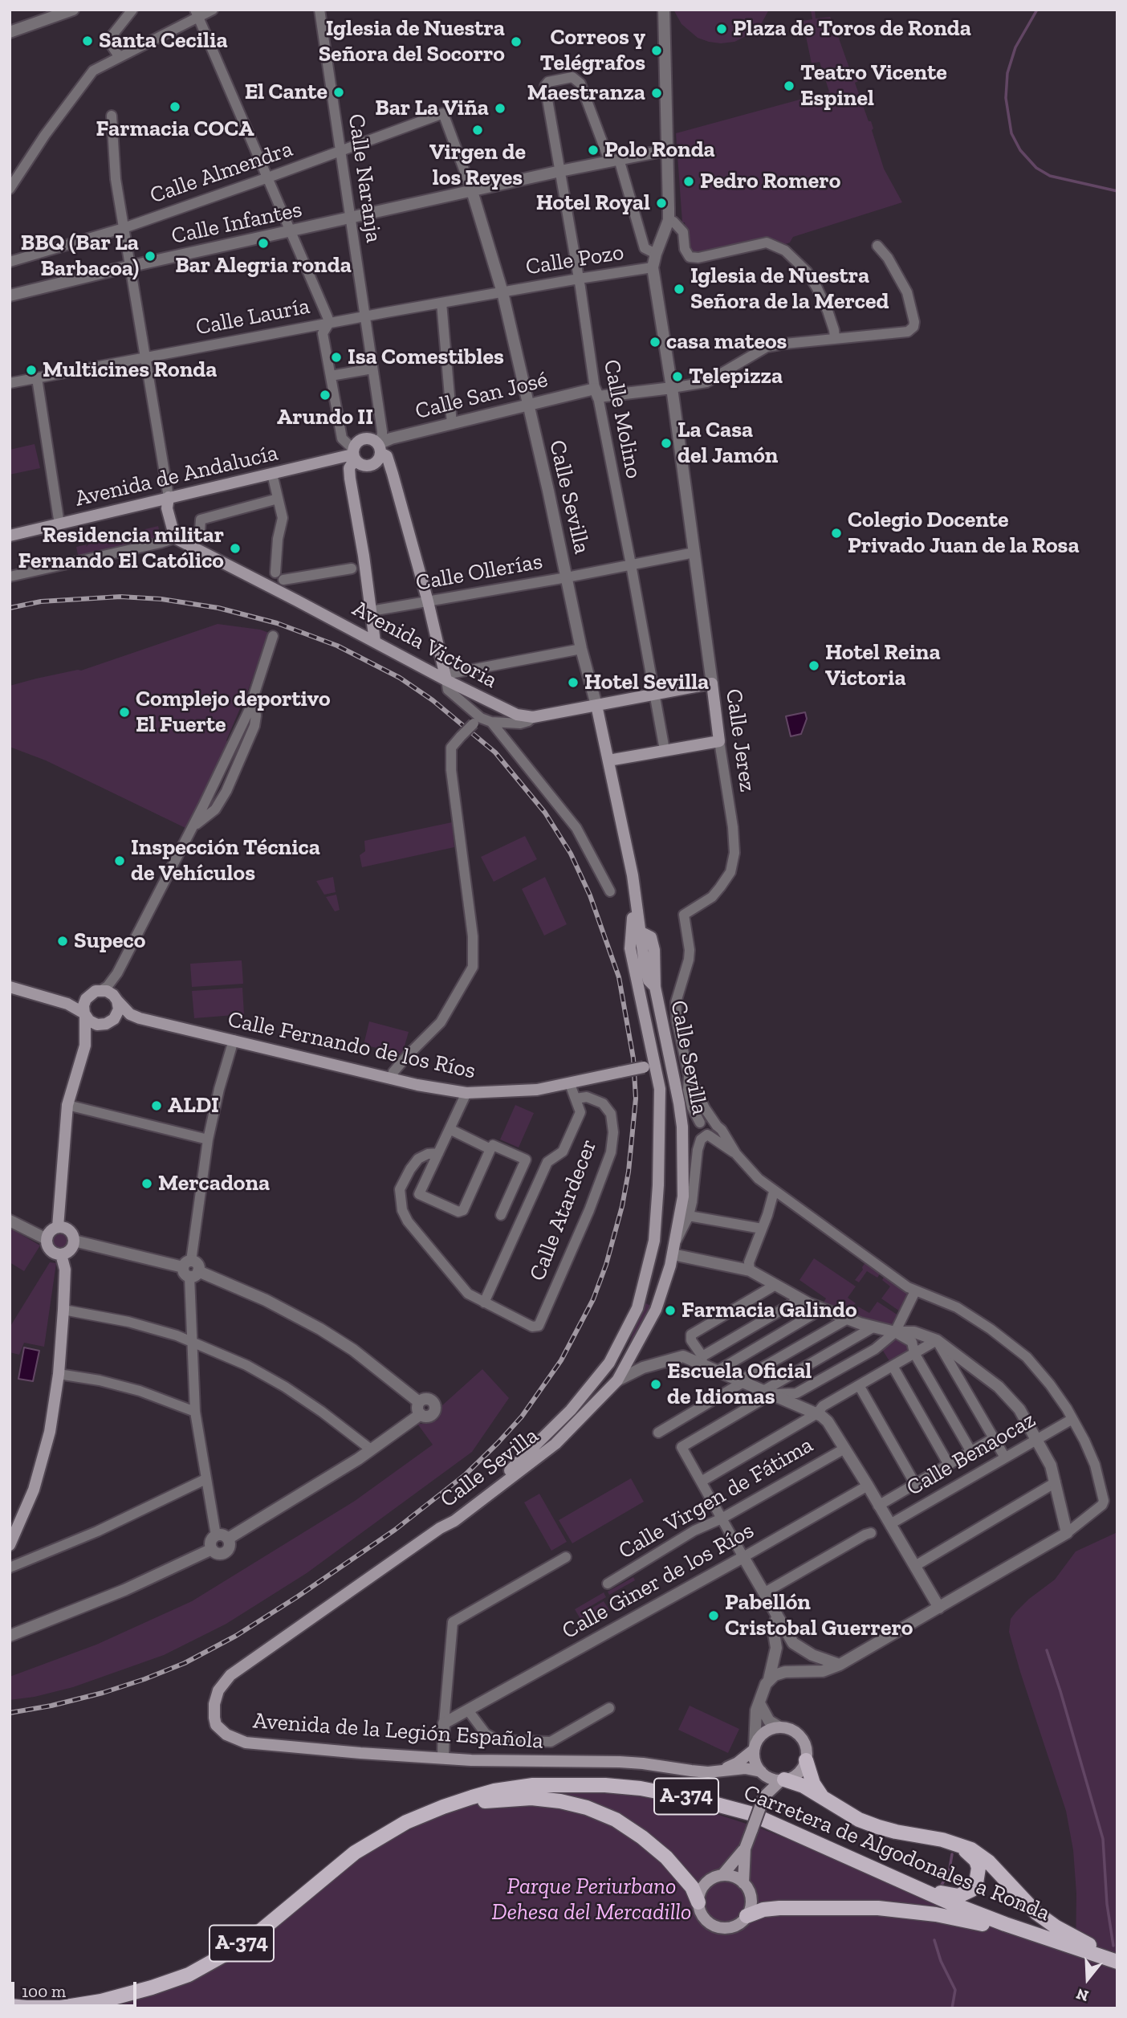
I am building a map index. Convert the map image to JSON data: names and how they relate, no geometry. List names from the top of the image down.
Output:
{
  "streets": {
    "main road": [
      "Avenida de Andalucía",
      "Calle Sevilla",
      "Avenida Victoria",
      "Calle Jerez",
      "Calle Fernando de los Ríos",
      "Avenida de la Legión Española",
      "A-374",
      "Carretera de Algodonales a Ronda"
    ],
    "street": [
      "Calle Almendra",
      "Calle Naranja",
      "Calle Infantes",
      "Calle Pozo",
      "Calle Lauría",
      "Calle San José",
      "Calle Molino",
      "Calle Ollerías",
      "Calle Atardecer",
      "Calle Benaocaz",
      "Calle Virgen de Fátima",
      "Calle Giner de los Ríos"
    ]
  },
  "crossings": [
    ["Calle Almendra", "Calle Naranja"],
    ["Calle Almendra", "Calle Sevilla"],
    ["Calle Naranja", "Calle Infantes"],
    ["Calle Naranja", "Calle Lauría"],
    ["Calle Naranja", "Calle San José"],
    ["Calle Naranja", "Avenida de Andalucía"],
    ["Calle Infantes", "Calle Molino"],
    ["Calle Infantes", "Calle Sevilla"],
    ["Calle Pozo", "Calle Lauría"],
    ["Calle Pozo", "Calle Molino"],
    ["Calle Pozo", "Calle Sevilla"],
    ["Calle Pozo", "Calle Jerez"],
    ["Calle Lauría", "Calle Sevilla"],
    ["Calle San José", "Calle Molino"],
    ["Calle San José", "Avenida de Andalucía"],
    ["Calle San José", "Calle Sevilla"],
    ["Calle San José", "Calle Jerez"],
    ["Calle Molino", "Calle Ollerías"],
    ["Calle Molino", "Avenida Victoria"],
    ["Calle Sevilla", "Calle Ollerías"],
    ["Calle Sevilla", "Avenida Victoria"],
    ["Calle Sevilla", "Calle Fernando de los Ríos"],
    ["Calle Sevilla", "Avenida de la Legión Española"],
    ["Calle Ollerías", "Calle Jerez"],
    ["Avenida Victoria", "Calle Jerez"]
  ],
  "parks": ["Parque Periurbano Dehesa del Mercadillo"],
  "places": [
    "Plaza de Toros de Ronda",
    "Santa Cecilia",
    "Iglesia de Nuestra Señora del Socorro",
    "Correos y Telégrafos",
    "Teatro Vicente Espinel",
    "El Cante",
    "Maestranza",
    "Farmacia COCA",
    "Bar La Viña",
    "Virgen de los Reyes",
    "Polo Ronda",
    "Pedro Romero",
    "Hotel Royal",
    "Bar Alegria ronda",
    "BBQ (Bar La Barbacoa)",
    "Iglesia de Nuestra Señora de la Merced",
    "casa mateos",
    "Isa Comestibles",
    "Multicines Ronda",
    "Telepizza",
    "Arundo II",
    "La Casa del Jamón",
    "Colegio Docente Privado Juan de la Rosa",
    "Residencia militar Fernando El Católico",
    "Hotel Reina Victoria",
    "Hotel Sevilla",
    "Complejo deportivo El Fuerte",
    "Inspección Técnica de Vehículos",
    "Supeco",
    "ALDI",
    "Mercadona",
    "Farmacia Galindo",
    "Escuela Oficial de Idiomas",
    "Pabellón Cristobal Guerrero"
  ],
  "scale_bar": "100 m",
  "north": "bottom"
}
